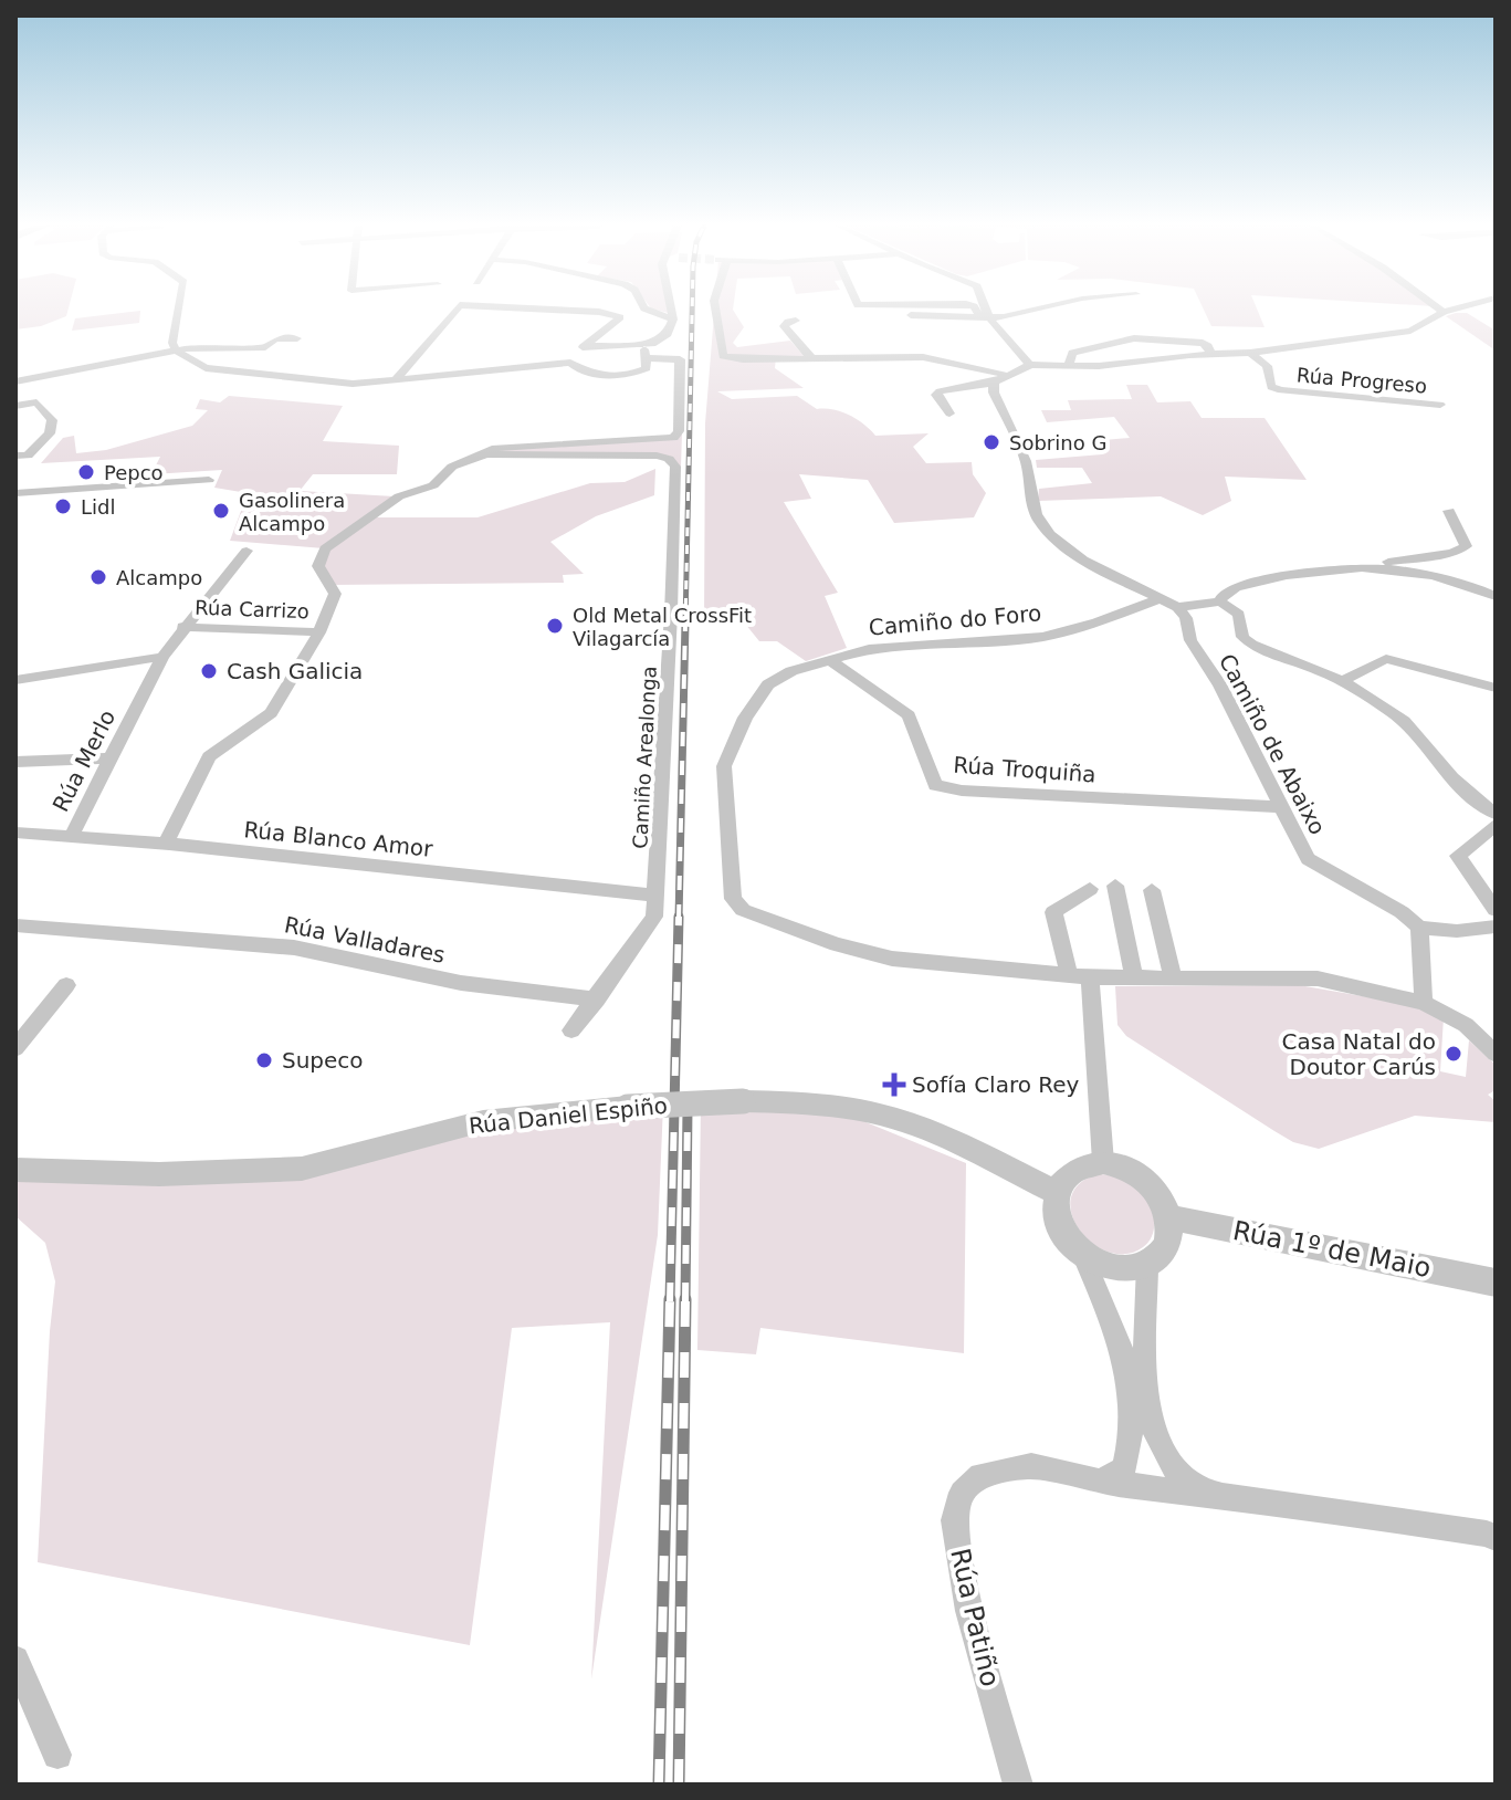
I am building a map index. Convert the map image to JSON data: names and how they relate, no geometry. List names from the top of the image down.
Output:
{
  "streets": {
    "street": [
      "Rúa Progreso",
      "Rúa Carrizo",
      "Camiño do Foro",
      "Camiño de Abaixo",
      "Camiño Arealonga",
      "Rúa Merlo",
      "Rúa Troquiña",
      "Rúa Blanco Amor",
      "Rúa Valladares",
      "Rúa Daniel Espiño",
      "Rúa 1º de Maio",
      "Rúa Patiño"
    ]
  },
  "crossings": [
    ["Rúa Carrizo", "Camiño Arealonga"],
    ["Rúa Carrizo", "Rúa Merlo"],
    ["Rúa Carrizo", "Rúa Blanco Amor"],
    ["Camiño do Foro", "Rúa Troquiña"],
    ["Camiño de Abaixo", "Rúa Troquiña"],
    ["Camiño Arealonga", "Rúa Blanco Amor"],
    ["Camiño Arealonga", "Rúa Valladares"],
    ["Rúa Merlo", "Rúa Blanco Amor"],
    ["Rúa Daniel Espiño", "Rúa 1º de Maio"],
    ["Rúa Daniel Espiño", "Rúa Patiño"],
    ["Rúa 1º de Maio", "Rúa Patiño"]
  ],
  "places": {
    "other": [
      "Sobrino G",
      "Pepco",
      "Lidl",
      "Gasolinera Alcampo",
      "Alcampo",
      "Old Metal CrossFit Vilagarcía",
      "Cash Galicia",
      "Casa Natal do Doutor Carús",
      "Supeco"
    ],
    "health": ["Sofía Claro Rey"]
  }
}
